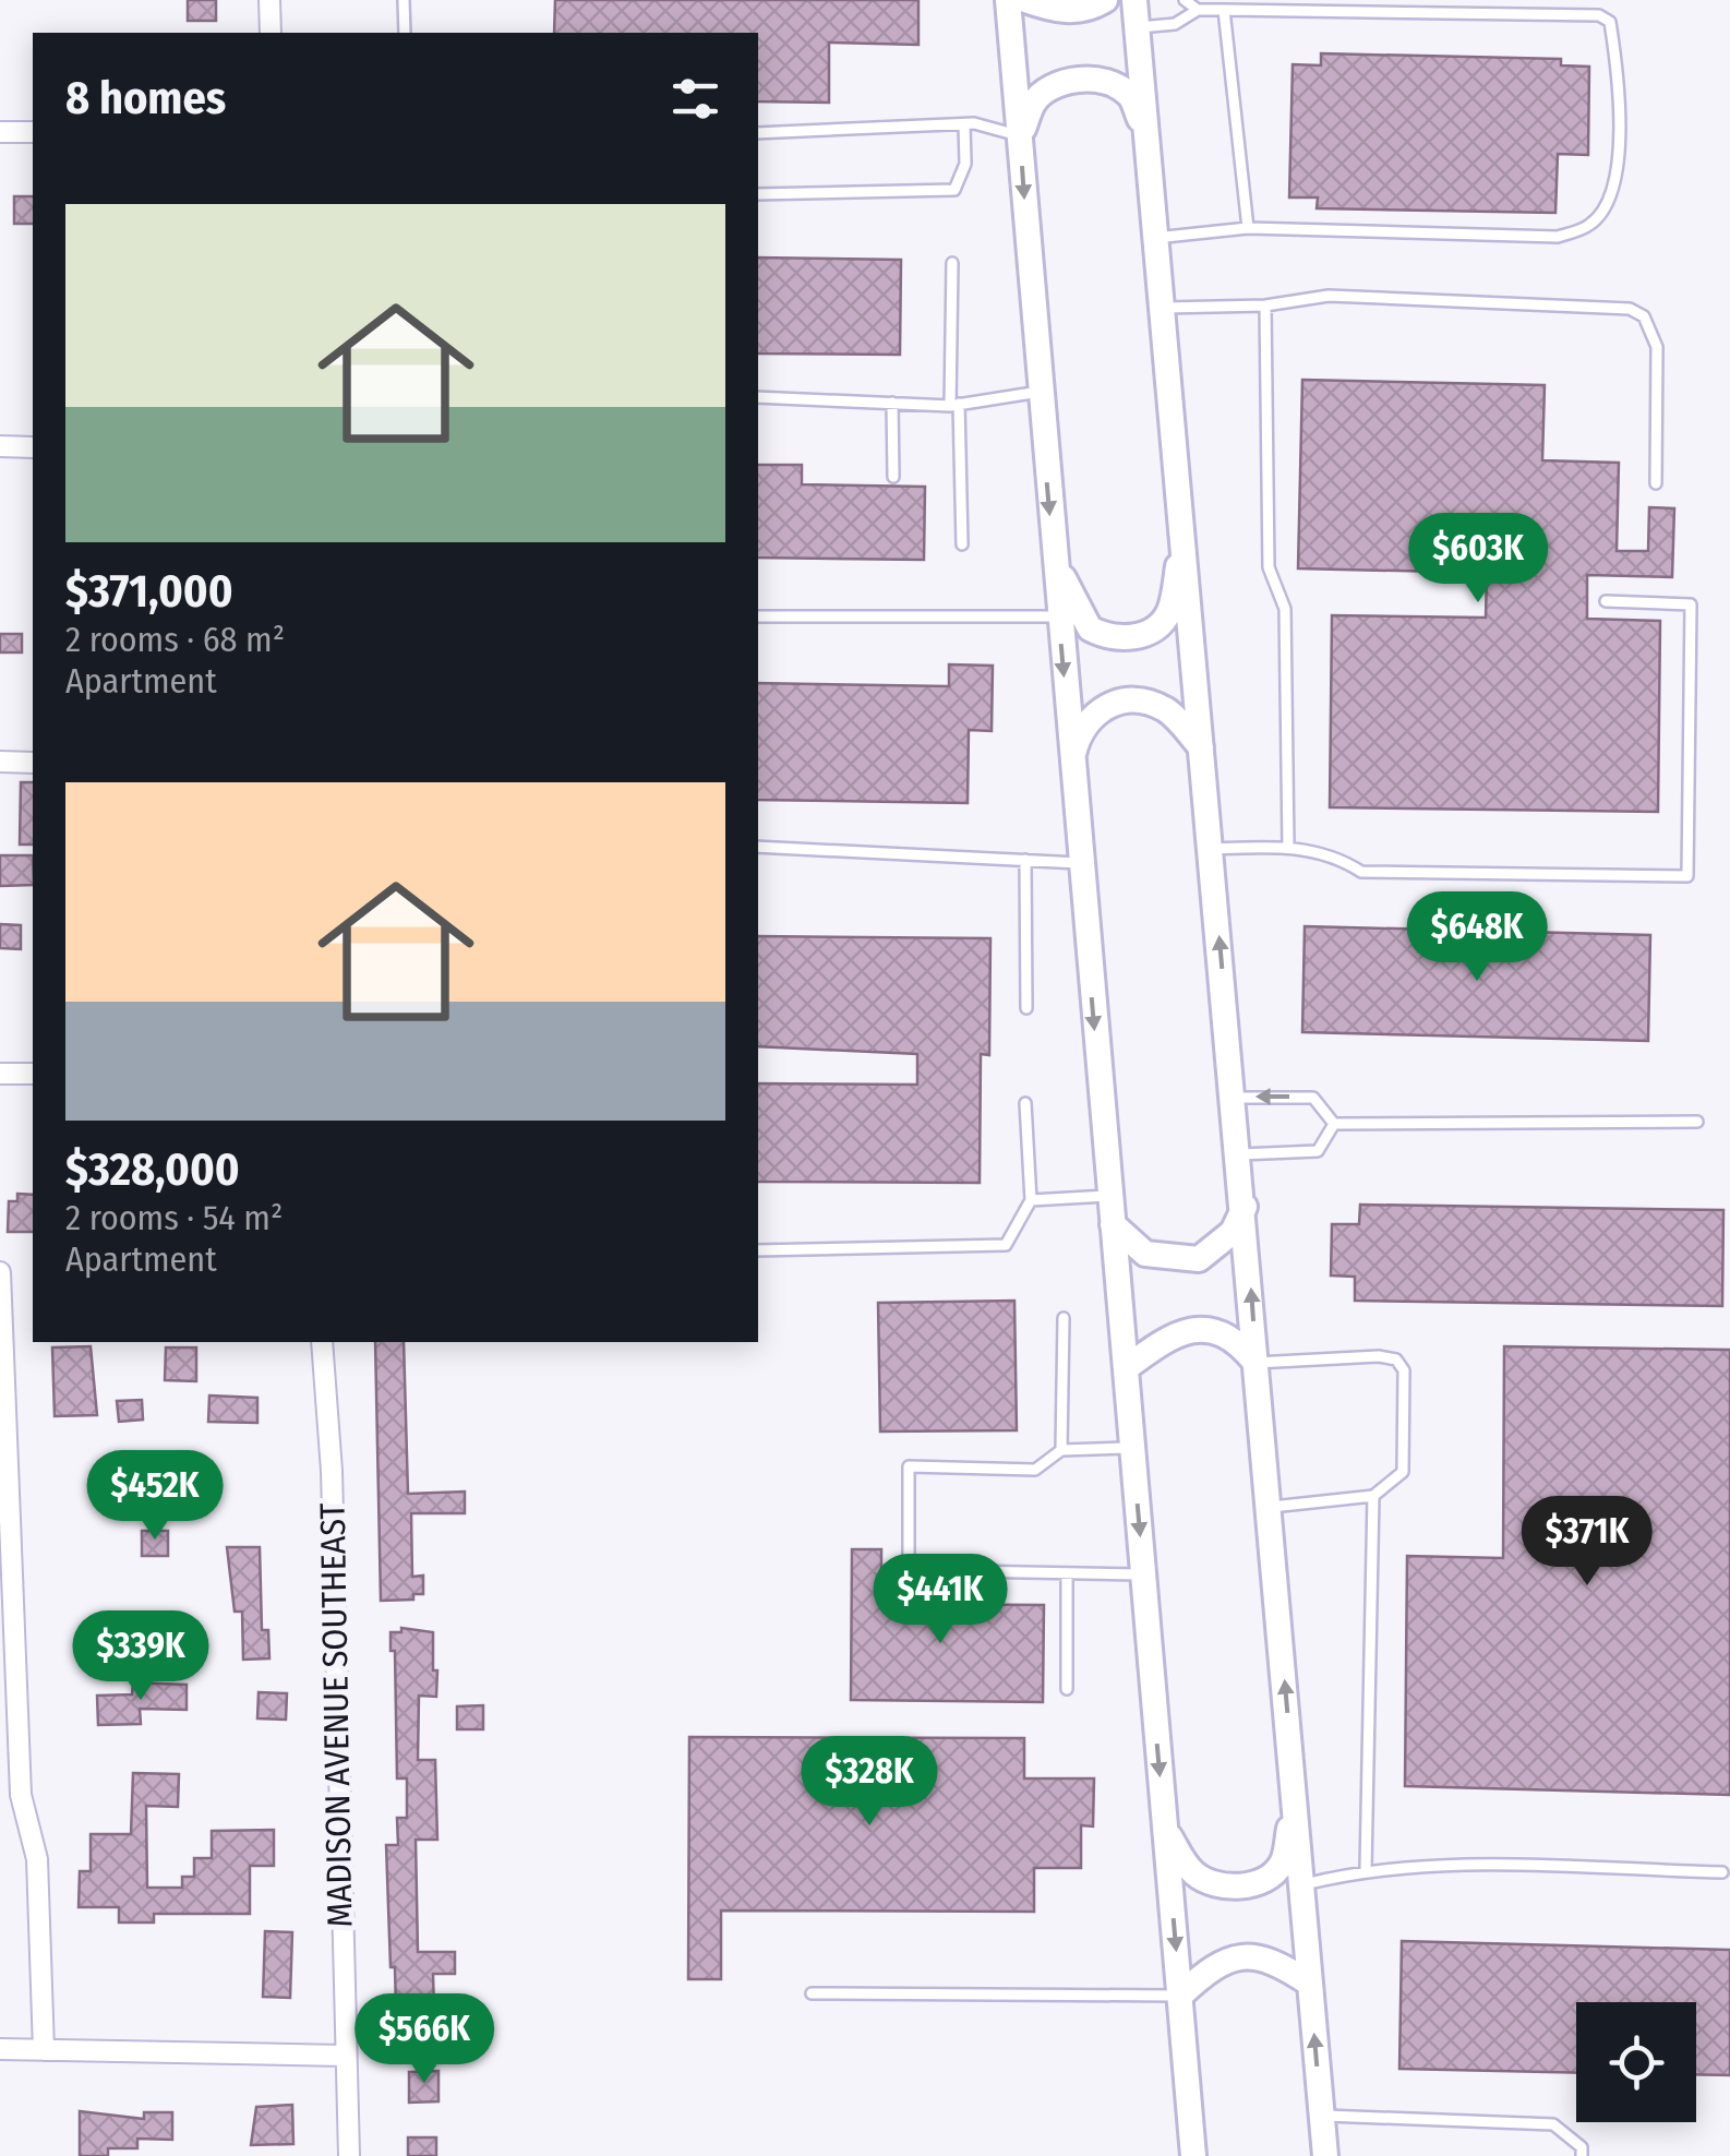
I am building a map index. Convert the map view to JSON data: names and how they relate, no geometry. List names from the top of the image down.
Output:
{
  "streets": {
    "street": ["MADISON AVENUE SOUTHEAST"]
  },
  "page": {
    "heading": "8 homes",
    "list": [
      {
        "name": "$371,000",
        "note": "2 rooms · 68 m² · Apartment"
      },
      {
        "name": "$328,000",
        "note": "2 rooms · 54 m² · Apartment"
      }
    ],
    "price": [
      "$603K",
      "$648K",
      "$452K",
      "$371K",
      "$441K",
      "$339K",
      "$328K",
      "$566K"
    ]
  }
}
